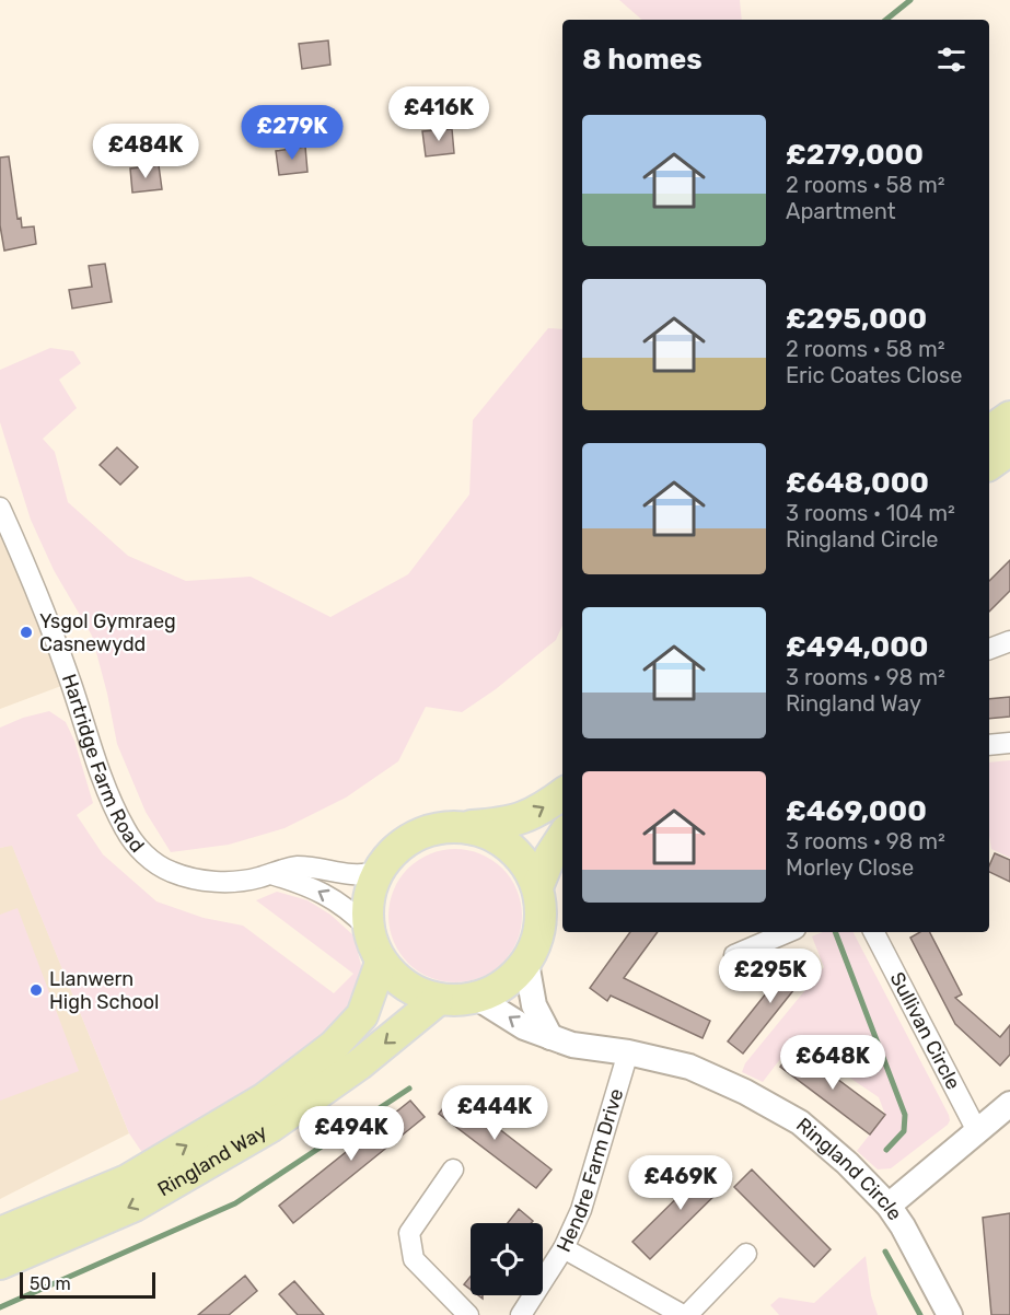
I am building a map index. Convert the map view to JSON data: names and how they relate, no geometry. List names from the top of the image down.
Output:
{
  "streets": {
    "main road": ["Ringland Way"],
    "street": [
      "Hartridge Farm Road",
      "Sullivan Circle",
      "Hendre Farm Drive",
      "Ringland Circle"
    ]
  },
  "crossings": [
    ["Hartridge Farm Road", "Ringland Way"],
    ["Hartridge Farm Road", "Ringland Circle"],
    ["Ringland Way", "Ringland Circle"],
    ["Hendre Farm Drive", "Ringland Circle"]
  ],
  "places": ["Ysgol Gymraeg Casnewydd", "Llanwern High School"],
  "scale_bar": "50 m",
  "page": {
    "heading": "8 homes",
    "price": [
      "£416K",
      "£279K",
      "£484K",
      "£295K",
      "£648K",
      "£444K",
      "£494K",
      "£469K"
    ],
    "list": [
      {
        "name": "£279,000",
        "note": "2 rooms · 58 m² · Apartment"
      },
      {
        "name": "£295,000",
        "note": "2 rooms · 58 m² · Eric Coates Close"
      },
      {
        "name": "£648,000",
        "note": "3 rooms · 104 m² · Ringland Circle"
      },
      {
        "name": "£494,000",
        "note": "3 rooms · 98 m² · Ringland Way"
      },
      {
        "name": "£469,000",
        "note": "3 rooms · 98 m² · Morley Close"
      }
    ],
    "scale": "50 m"
  }
}
